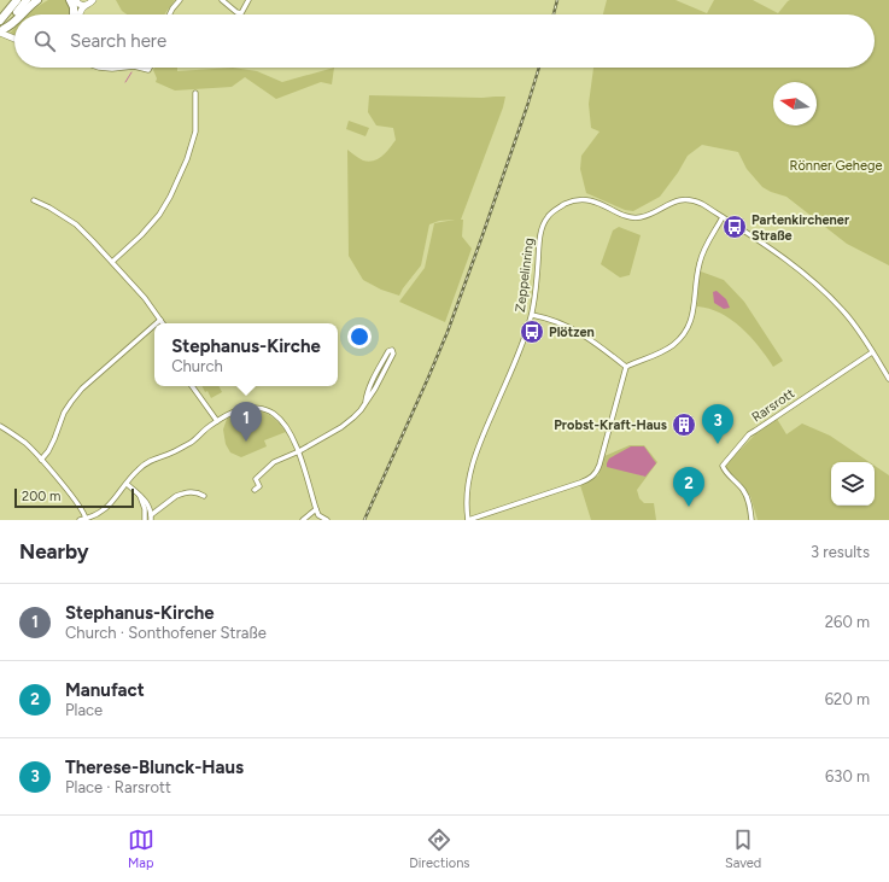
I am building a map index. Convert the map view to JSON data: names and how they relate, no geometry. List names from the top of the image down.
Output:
{
  "streets": {
    "street": ["Zeppelinring", "Rarsrott"]
  },
  "crossings": [
    ["Zeppelinring", "Rarsrott"]
  ],
  "parks": ["Rönner Gehege"],
  "places": {
    "bus stop": ["Partenkirchener Straße", "Plötzen"],
    "building": ["Probst-Kraft-Haus"]
  },
  "scale_bar": "200 m",
  "north": "left",
  "page": {
    "search": "Search here",
    "popup": ["Stephanus-Kirche", "Church"],
    "pins": ["1", "3", "2"],
    "scale": "200 m",
    "heading": ["Nearby", "3 results"],
    "list": [
      {
        "mark": "1",
        "name": "Stephanus-Kirche",
        "note": "Church · Sonthofener Straße",
        "value": "260 m"
      },
      {
        "mark": "2",
        "name": "Manufact",
        "note": "Place",
        "value": "620 m"
      },
      {
        "mark": "3",
        "name": "Therese-Blunck-Haus",
        "note": "Place · Rarsrott",
        "value": "630 m"
      }
    ],
    "nav": ["Map", "Directions", "Saved"]
  }
}
